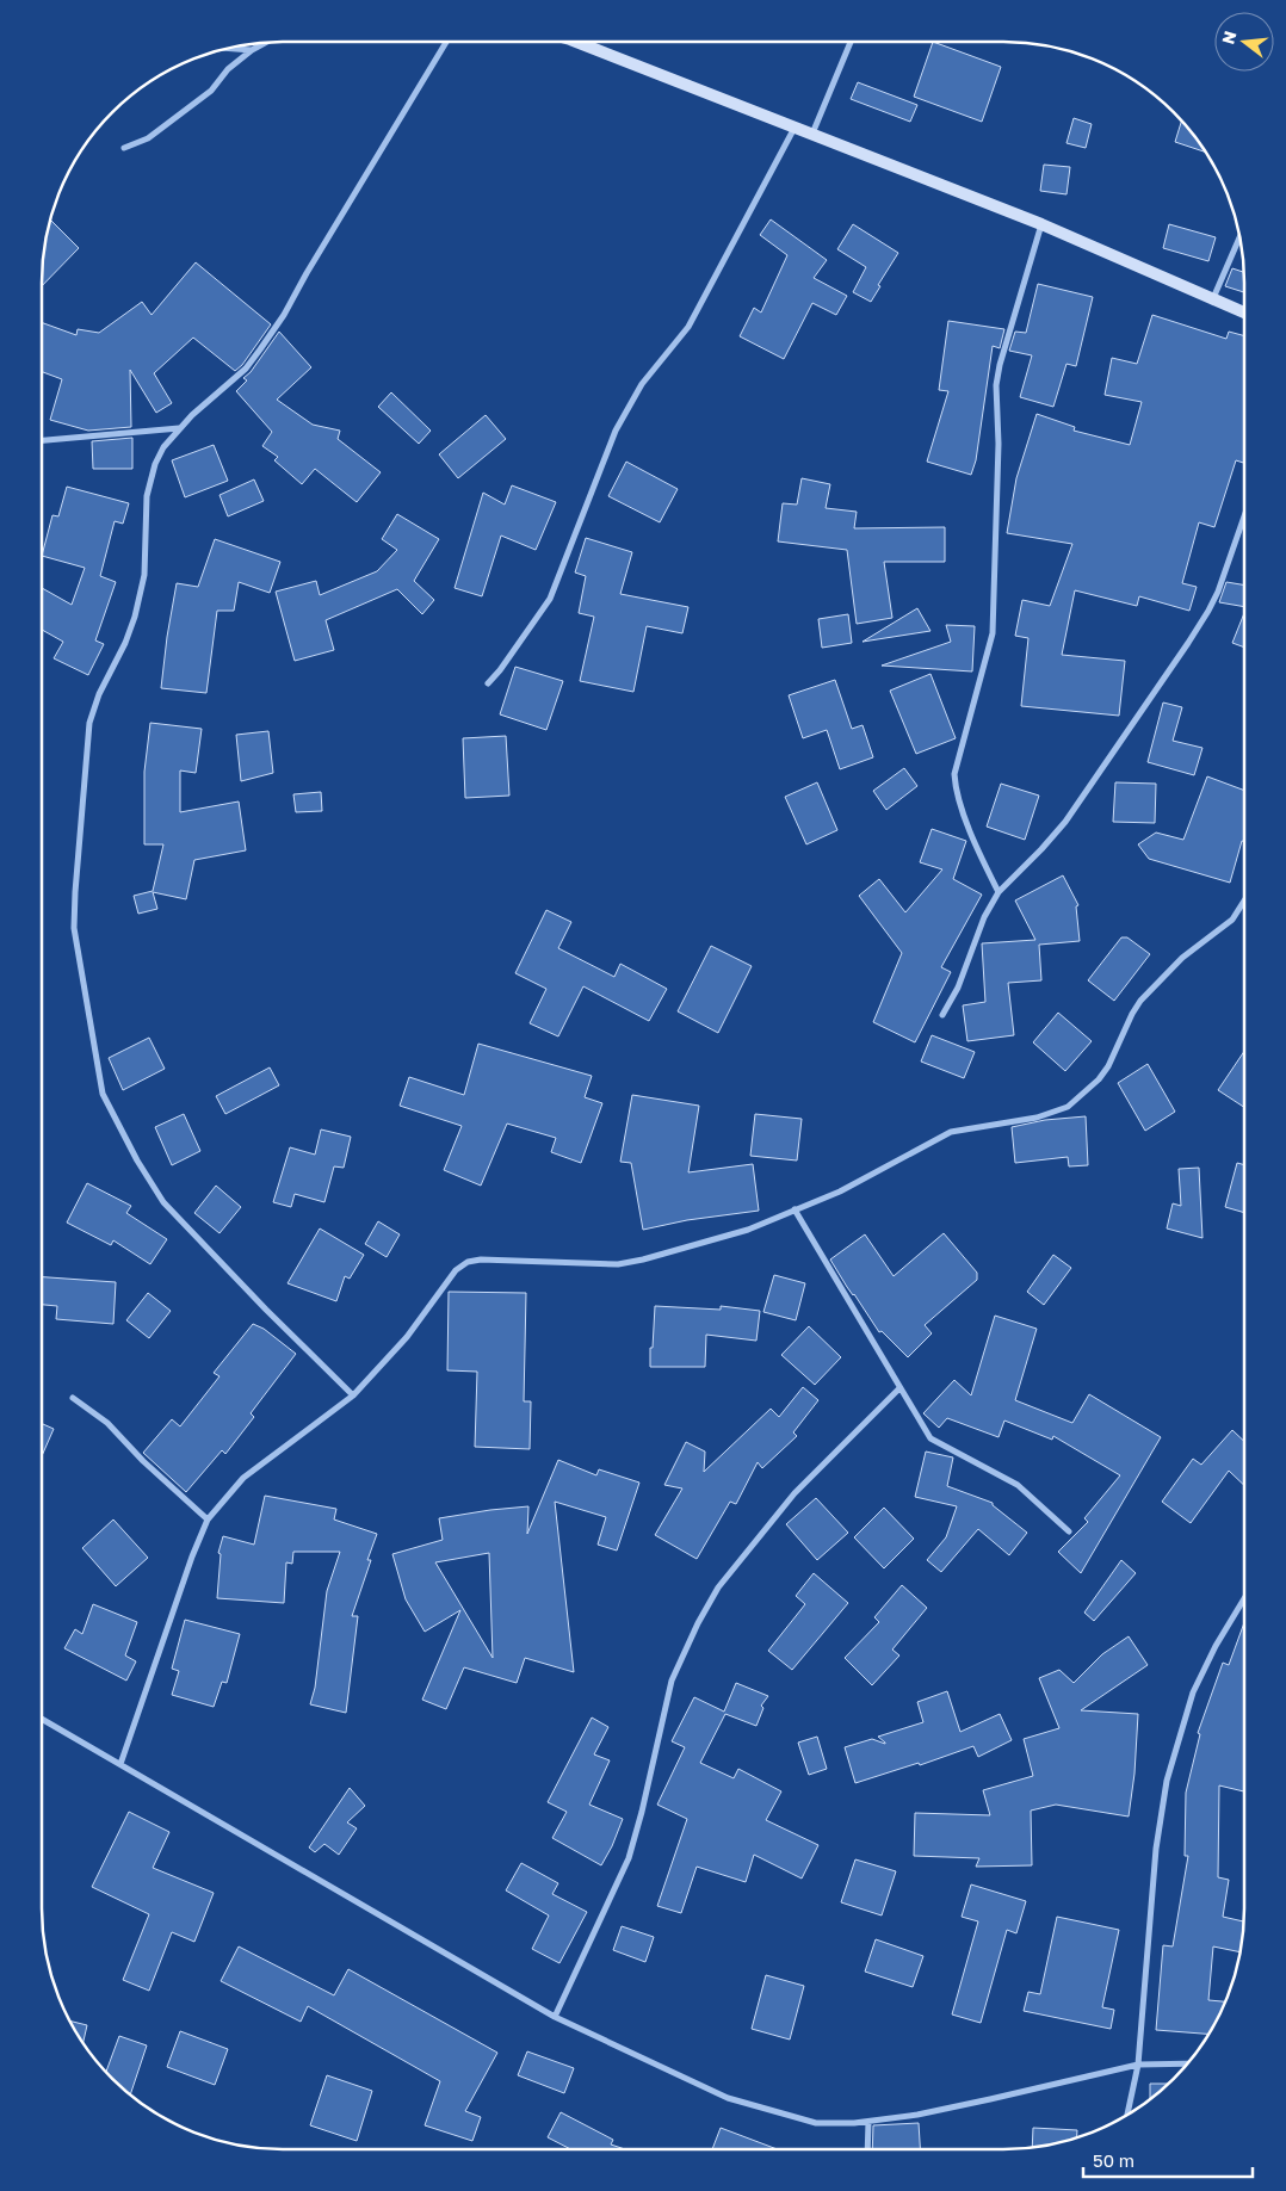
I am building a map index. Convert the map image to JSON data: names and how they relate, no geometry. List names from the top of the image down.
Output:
{
  "scale_bar": "50 m",
  "north": "left"
}
